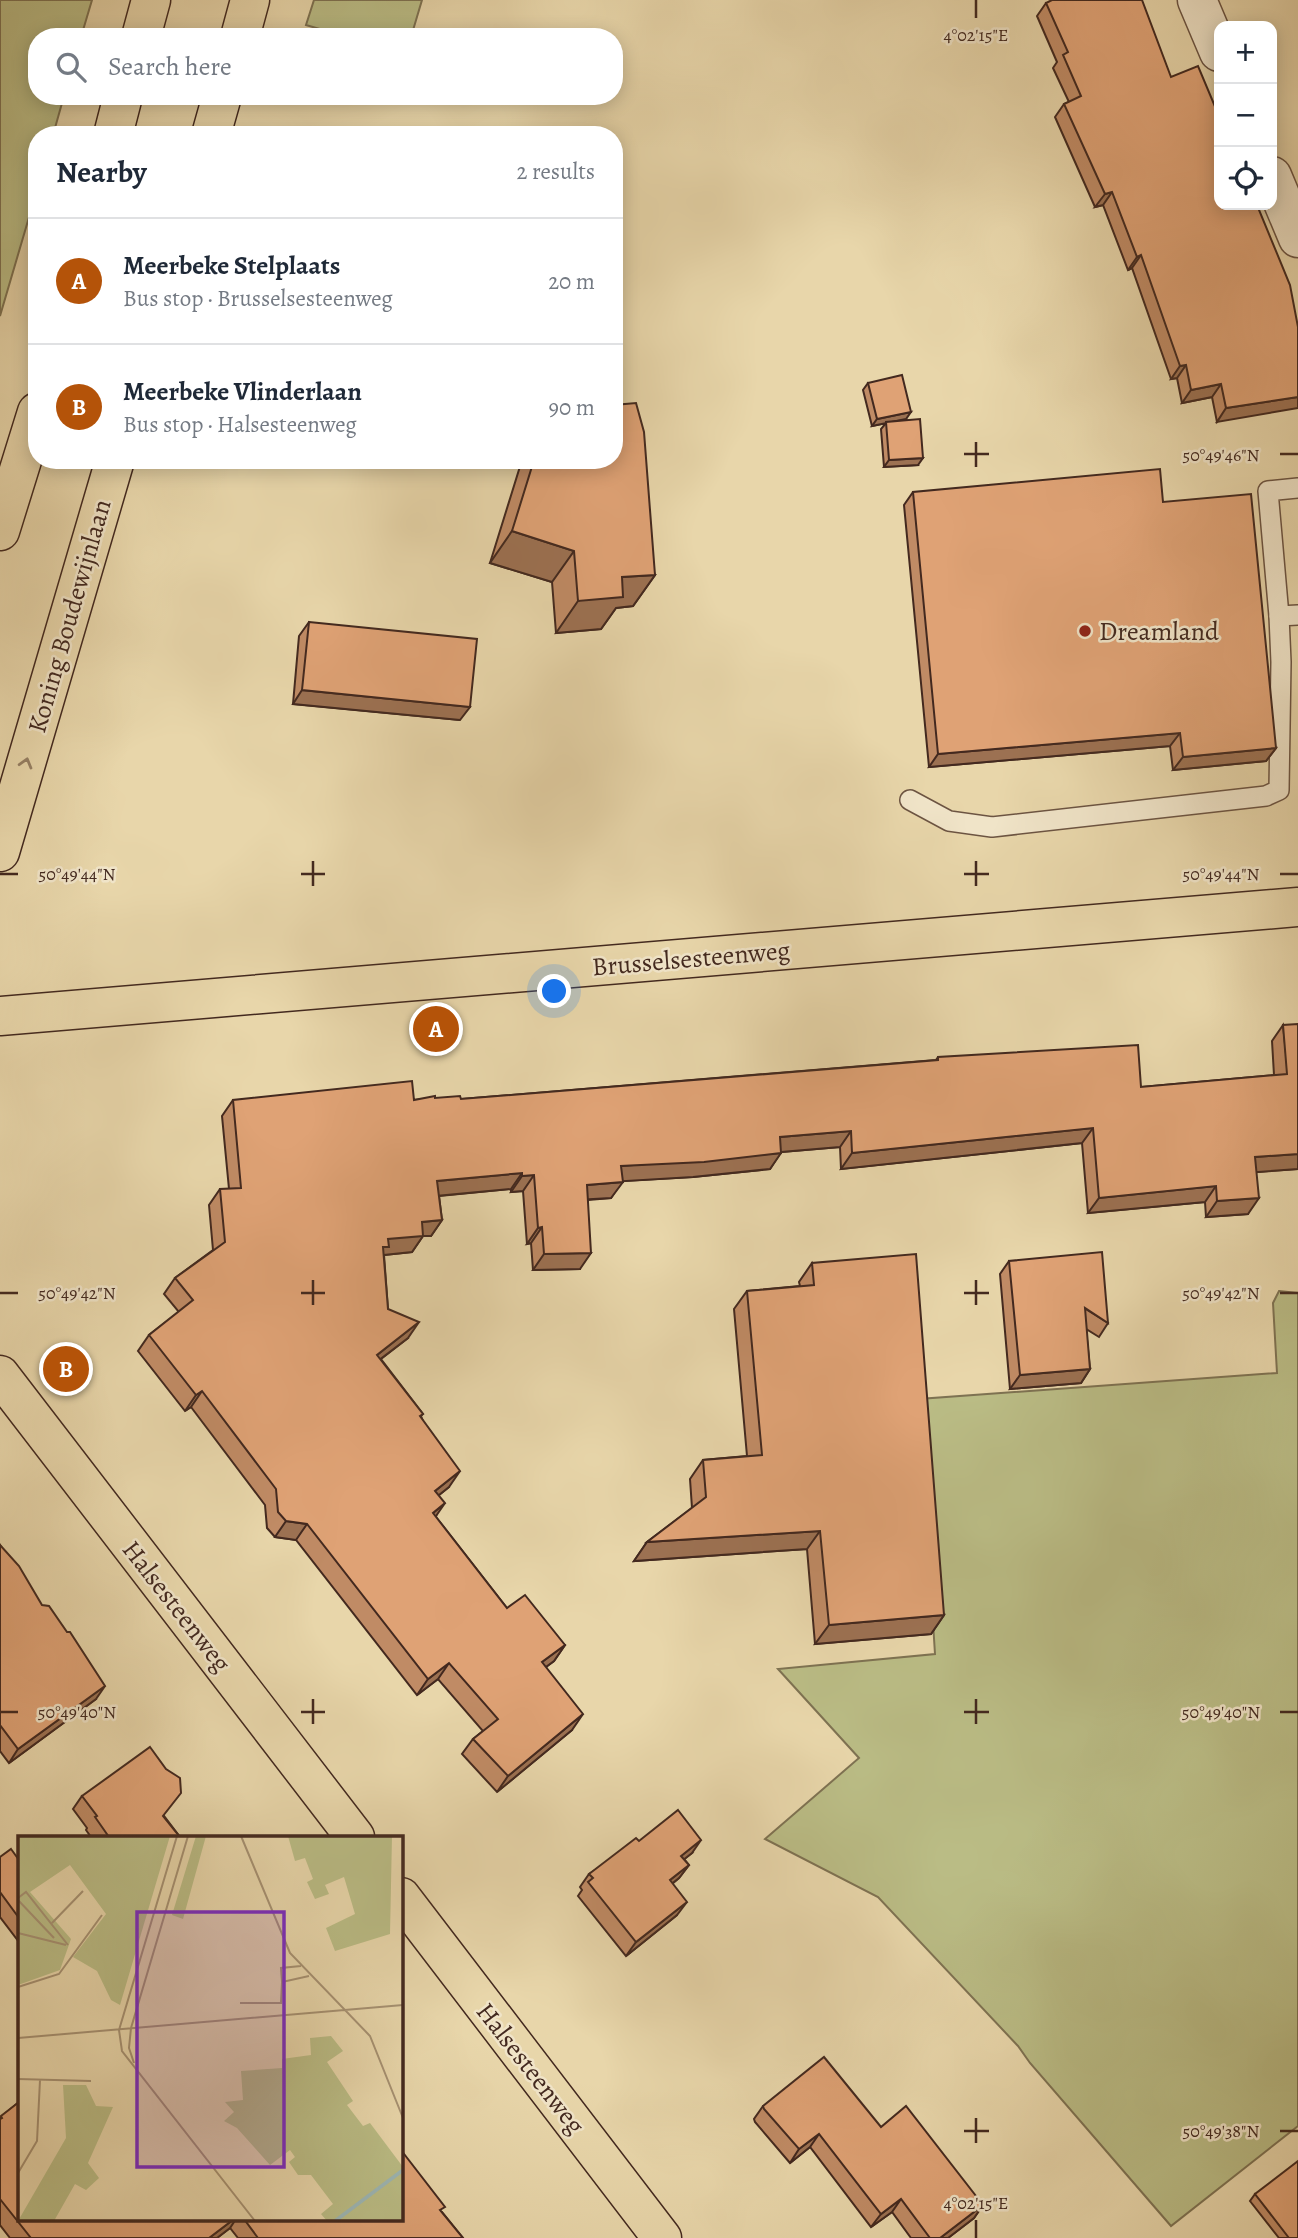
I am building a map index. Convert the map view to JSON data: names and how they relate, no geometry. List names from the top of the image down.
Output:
{
  "streets": {
    "main road": ["Koning Boudewijnlaan", "Brusselsesteenweg", "Halsesteenweg"]
  },
  "one_way": ["Koning Boudewijnlaan"],
  "places": ["Dreamland"],
  "page": {
    "map_buttons": ["+", "−"],
    "search": "Search here",
    "heading": ["Nearby", "2 results"],
    "list": [
      {
        "mark": "A",
        "name": "Meerbeke Stelplaats",
        "note": "Bus stop · Brusselsesteenweg",
        "value": "20 m"
      },
      {
        "mark": "B",
        "name": "Meerbeke Vlinderlaan",
        "note": "Bus stop · Halsesteenweg",
        "value": "90 m"
      }
    ],
    "pins": ["A", "B"]
  },
  "coordinates": [
    "4°02'15\"E",
    "50°49'46\"N",
    "50°49'44\"N",
    "50°49'42\"N",
    "50°49'40\"N",
    "50°49'38\"N"
  ]
}
